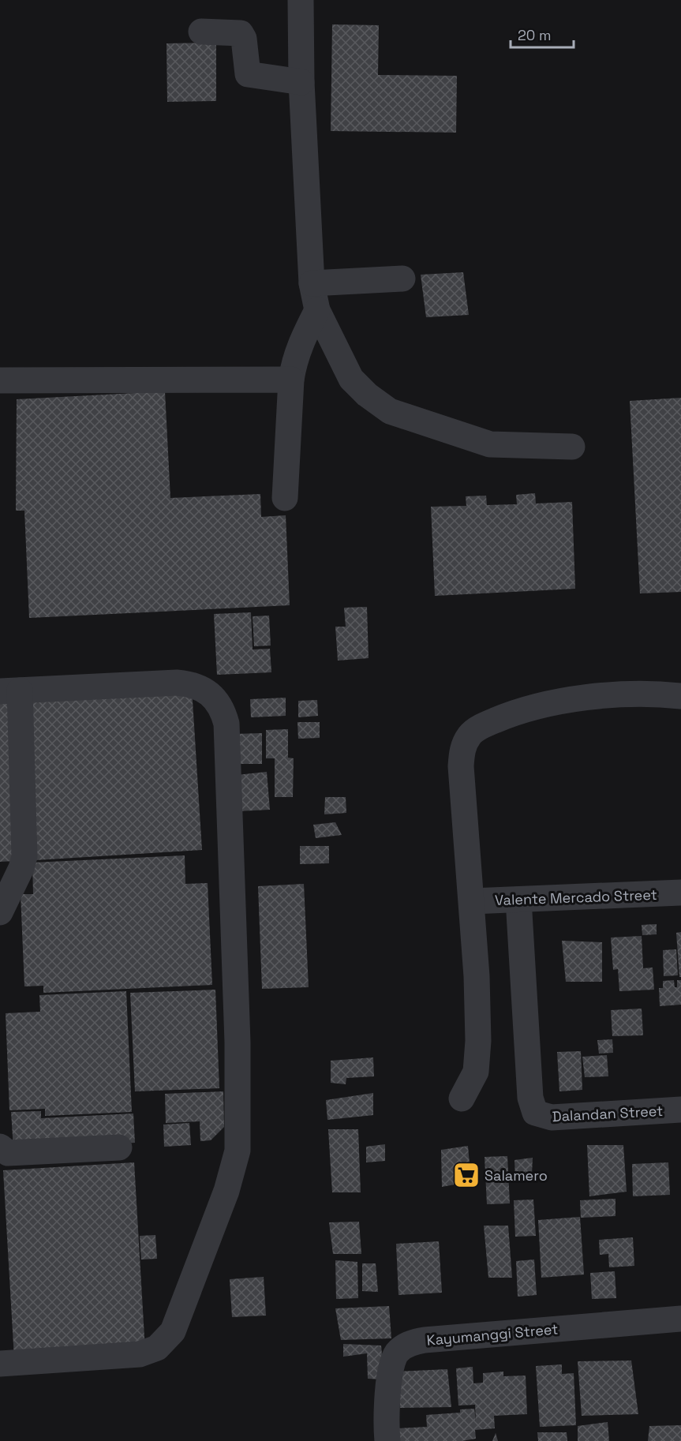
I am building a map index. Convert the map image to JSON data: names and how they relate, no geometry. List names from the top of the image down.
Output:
{
  "streets": {
    "street": ["Valente Mercado Street", "Dalandan Street", "Kayumanggi Street"]
  },
  "crossings": [
    ["Valente Mercado Street", "Dalandan Street"]
  ],
  "places": {
    "supermarket": ["Salamero"]
  },
  "scale_bar": "20 m"
}
